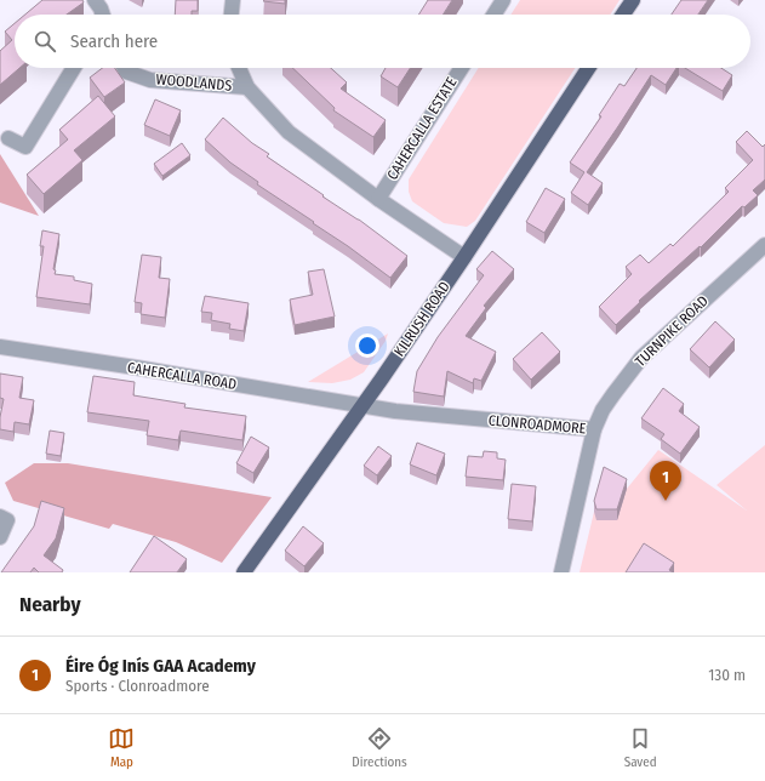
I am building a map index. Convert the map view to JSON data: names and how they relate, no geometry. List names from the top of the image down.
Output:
{
  "streets": {
    "main road": ["KILRUSH ROAD"],
    "street": [
      "WOODLANDS",
      "CAHERCALLA ESTATE",
      "TURNPIKE ROAD",
      "CAHERCALLA ROAD",
      "CLONROADMORE"
    ]
  },
  "crossings": [
    ["KILRUSH ROAD", "CAHERCALLA ROAD"],
    ["KILRUSH ROAD", "CLONROADMORE"],
    ["TURNPIKE ROAD", "CLONROADMORE"],
    ["CAHERCALLA ROAD", "CLONROADMORE"]
  ],
  "page": {
    "search": "Search here",
    "pins": "1",
    "heading": "Nearby",
    "list": [
      {
        "mark": "1",
        "name": "Éire Óg Inís GAA Academy",
        "note": "Sports · Clonroadmore",
        "value": "130 m"
      }
    ],
    "nav": ["Map", "Directions", "Saved"]
  }
}
